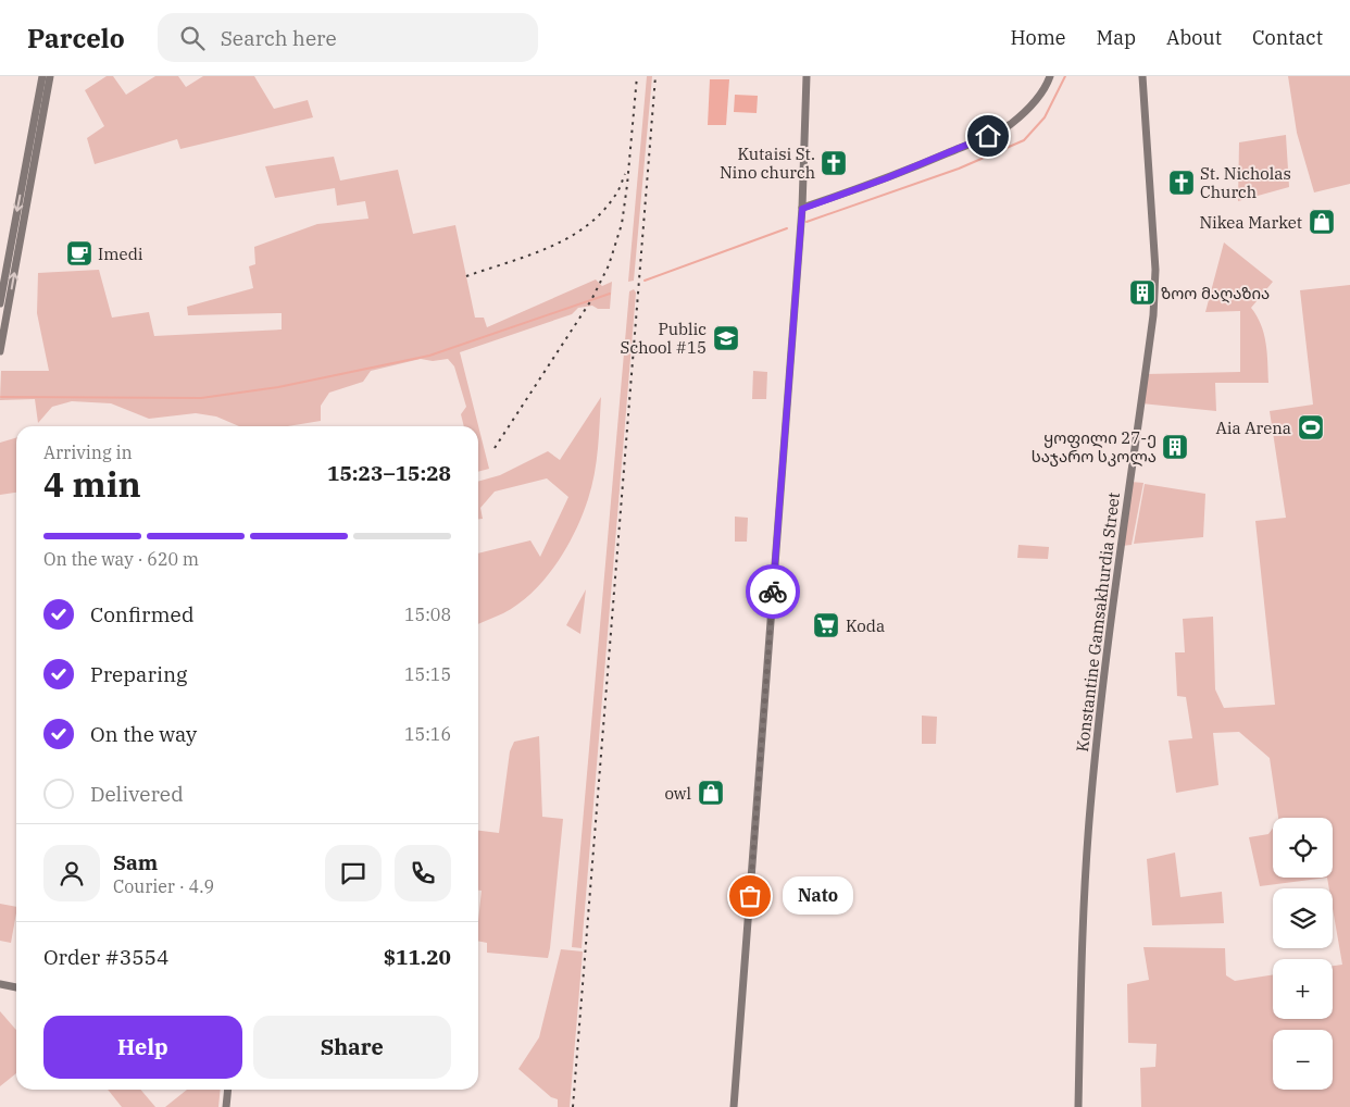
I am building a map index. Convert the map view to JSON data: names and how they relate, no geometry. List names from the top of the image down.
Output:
{
  "streets": {
    "main road": ["Konstantine Gamsakhurdia Street"]
  },
  "places": {
    "church": ["Kutaisi St. Nino church", "St. Nicholas Church"],
    "shop": ["Nikea Market", "owl"],
    "cafe": ["Imedi"],
    "building": ["ზოო მაღაზია", "ყოფილი 27-ე საჯარო სკოლა"],
    "school or university": ["Public School #15"],
    "sports": ["Aia Arena"],
    "supermarket": ["Koda"],
    "other": ["Nato"]
  },
  "page": {
    "header": "Parcelo",
    "search": "Search here",
    "nav": [
      "Home",
      "Map",
      "About",
      "Contact"
    ],
    "heading": ["4 min", "Arriving in", "15:23–15:28"],
    "panel": [
      "Sam",
      "Courier · 4.9",
      "Order #3554",
      "$11.20"
    ],
    "bar": "On the way · 620 m",
    "list": [
      ["Confirmed", "15:08"],
      ["Preparing", "15:15"],
      ["On the way", "15:16"],
      "Delivered"
    ],
    "map_buttons": ["+", "−"],
    "bubble": "Nato",
    "buttons": ["Help", "Share"]
  }
}
